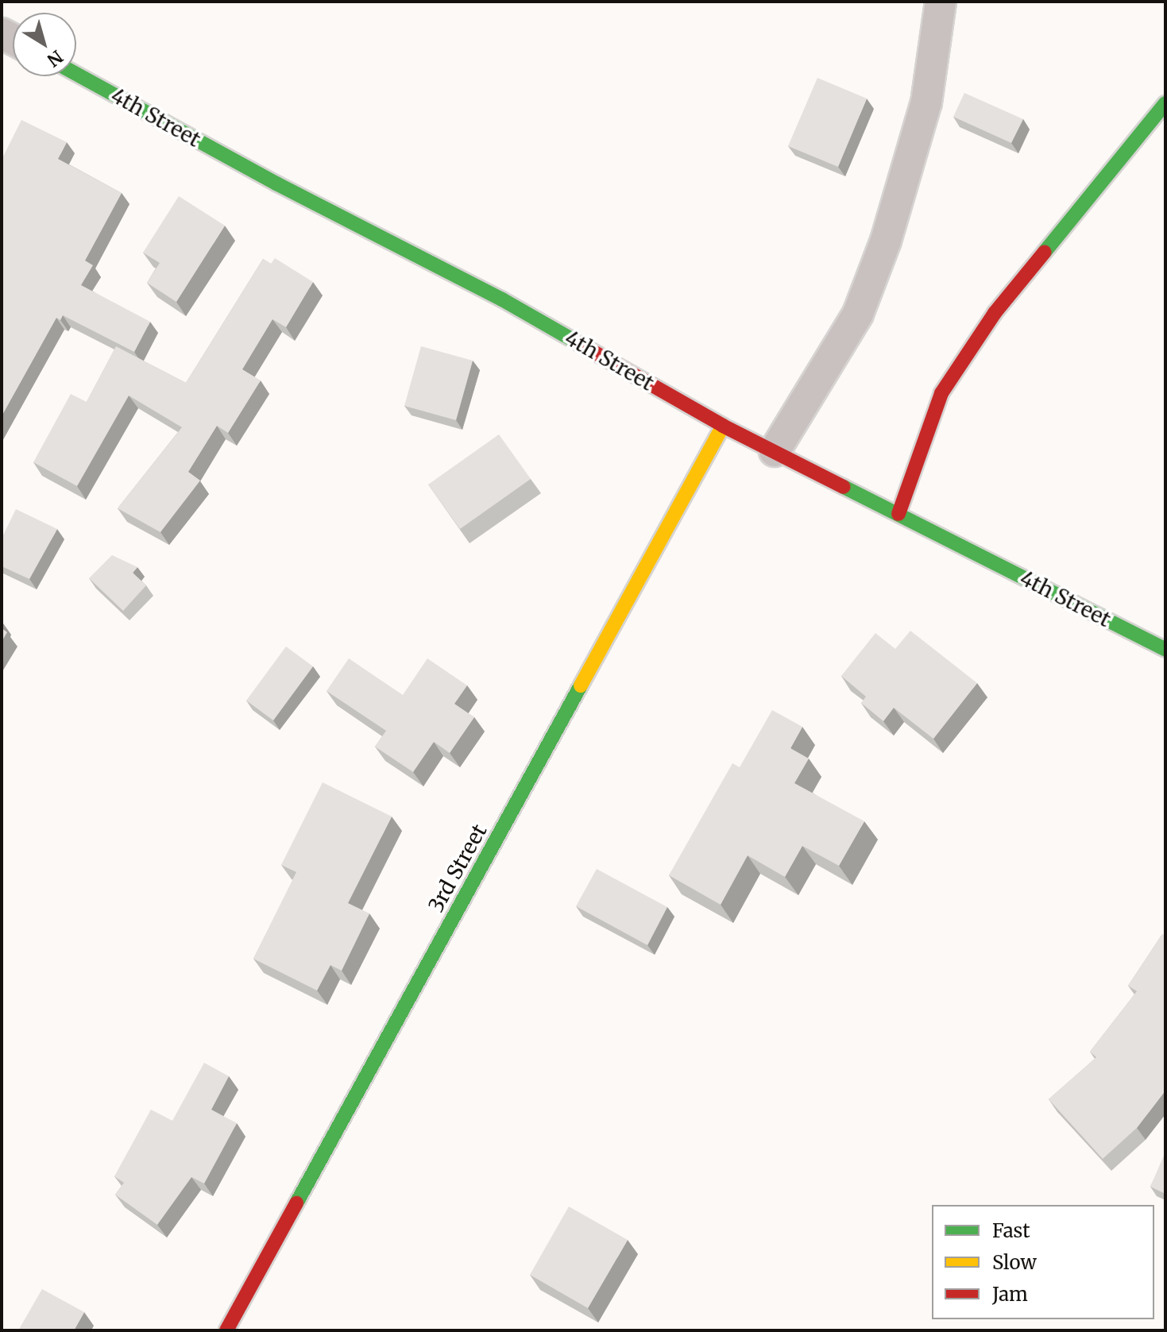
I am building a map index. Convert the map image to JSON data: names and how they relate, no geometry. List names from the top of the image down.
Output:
{
  "streets": {
    "street": ["4th Street", "3rd Street"]
  },
  "crossings": [
    ["4th Street", "3rd Street"]
  ],
  "legend": ["Fast", "Slow", "Jam"],
  "north": "bottom right"
}
